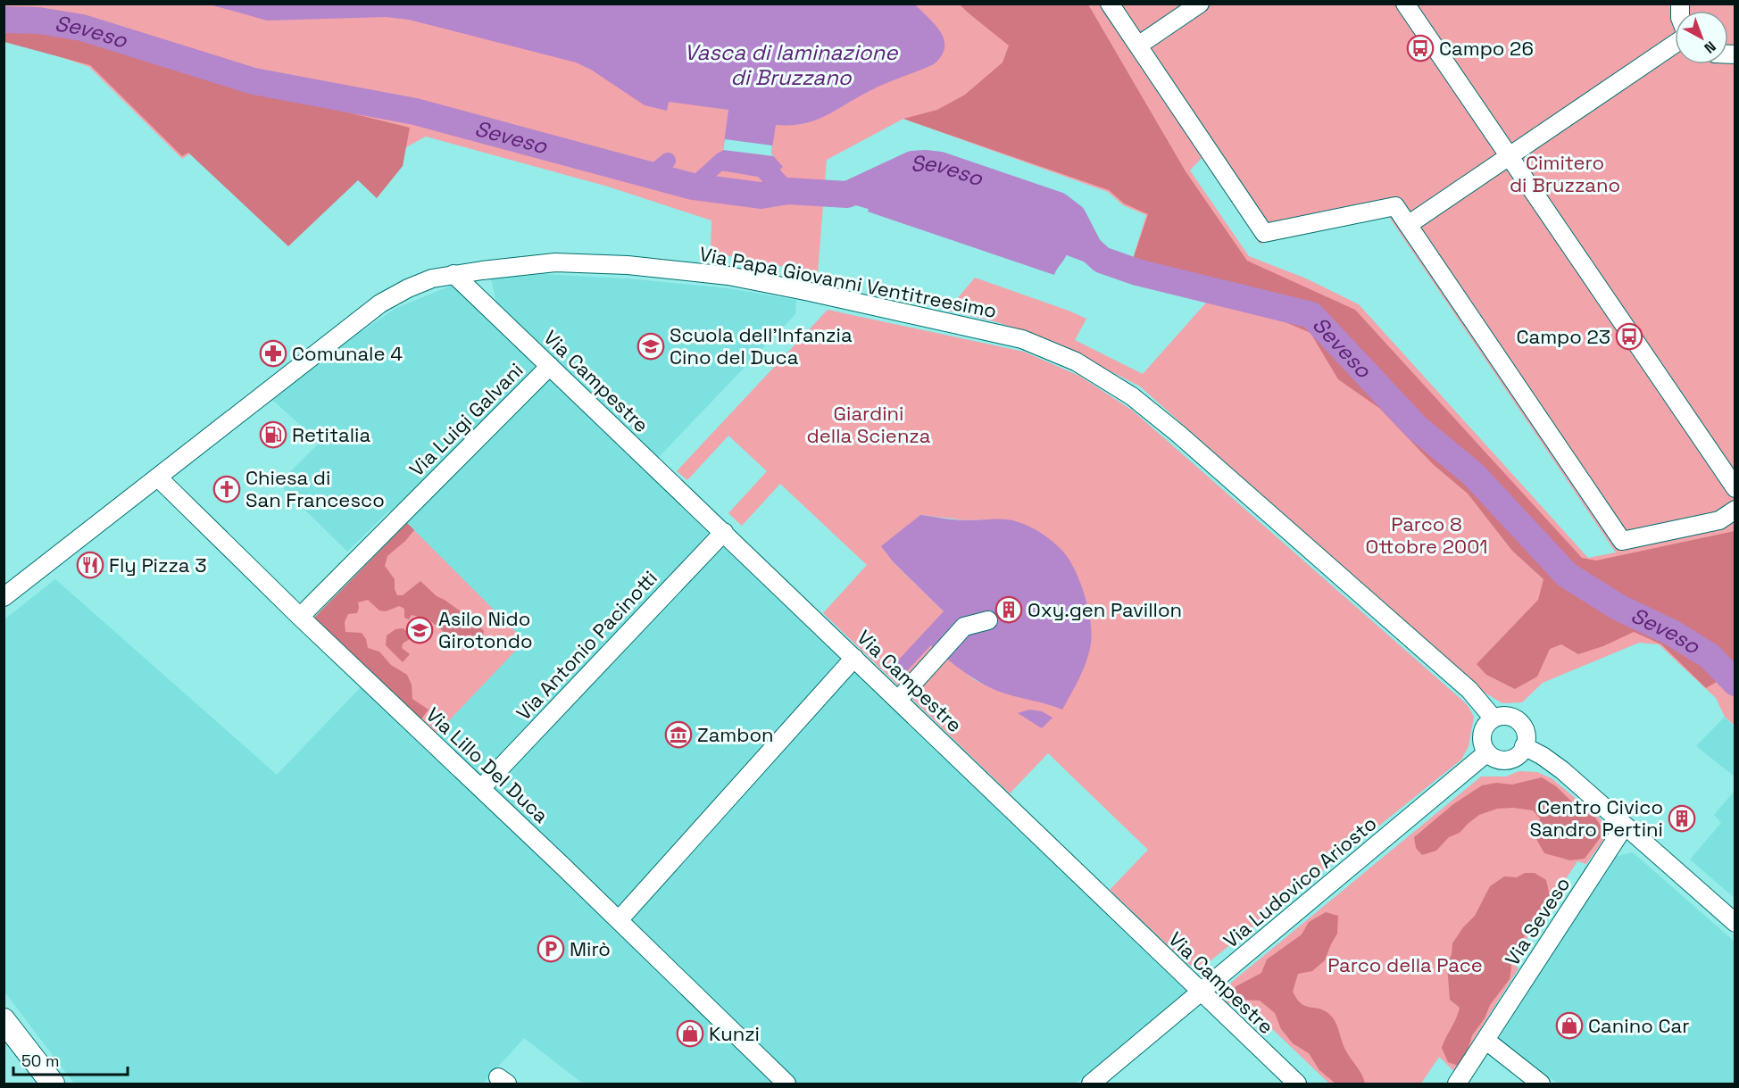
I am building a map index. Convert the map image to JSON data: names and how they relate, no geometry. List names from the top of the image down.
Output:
{
  "streets": {
    "street": [
      "Via Papa Giovanni Ventitreesimo",
      "Via Campestre",
      "Via Luigi Galvani",
      "Via Antonio Pacinotti",
      "Via Lillo Del Duca",
      "Via Ludovico Ariosto",
      "Via Seveso"
    ]
  },
  "crossings": [
    ["Via Papa Giovanni Ventitreesimo", "Via Campestre"],
    ["Via Papa Giovanni Ventitreesimo", "Via Lillo Del Duca"],
    ["Via Papa Giovanni Ventitreesimo", "Via Ludovico Ariosto"],
    ["Via Campestre", "Via Luigi Galvani"],
    ["Via Campestre", "Via Antonio Pacinotti"],
    ["Via Campestre", "Via Ludovico Ariosto"],
    ["Via Luigi Galvani", "Via Lillo Del Duca"],
    ["Via Antonio Pacinotti", "Via Lillo Del Duca"]
  ],
  "water": ["Seveso", "Vasca di laminazione di Bruzzano"],
  "parks": [
    "Cimitero di Bruzzano",
    "Giardini della Scienza",
    "Parco 8 Ottobre 2001",
    "Parco della Pace"
  ],
  "places": {
    "bus stop": ["Campo 26", "Campo 23"],
    "school or university": ["Scuola dell'Infanzia Cino del Duca", "Asilo Nido Girotondo"],
    "pharmacy": ["Comunale 4"],
    "fuel station": ["Retitalia"],
    "church": ["Chiesa di San Francesco"],
    "restaurant": ["Fly Pizza 3"],
    "building": ["Oxy.gen Pavillon", "Centro Civico Sandro Pertini"],
    "museum": ["Zambon"],
    "parking": ["Mirò"],
    "shop": ["Canino Car", "Kunzi"]
  },
  "scale_bar": "50 m",
  "north": "bottom right"
}
